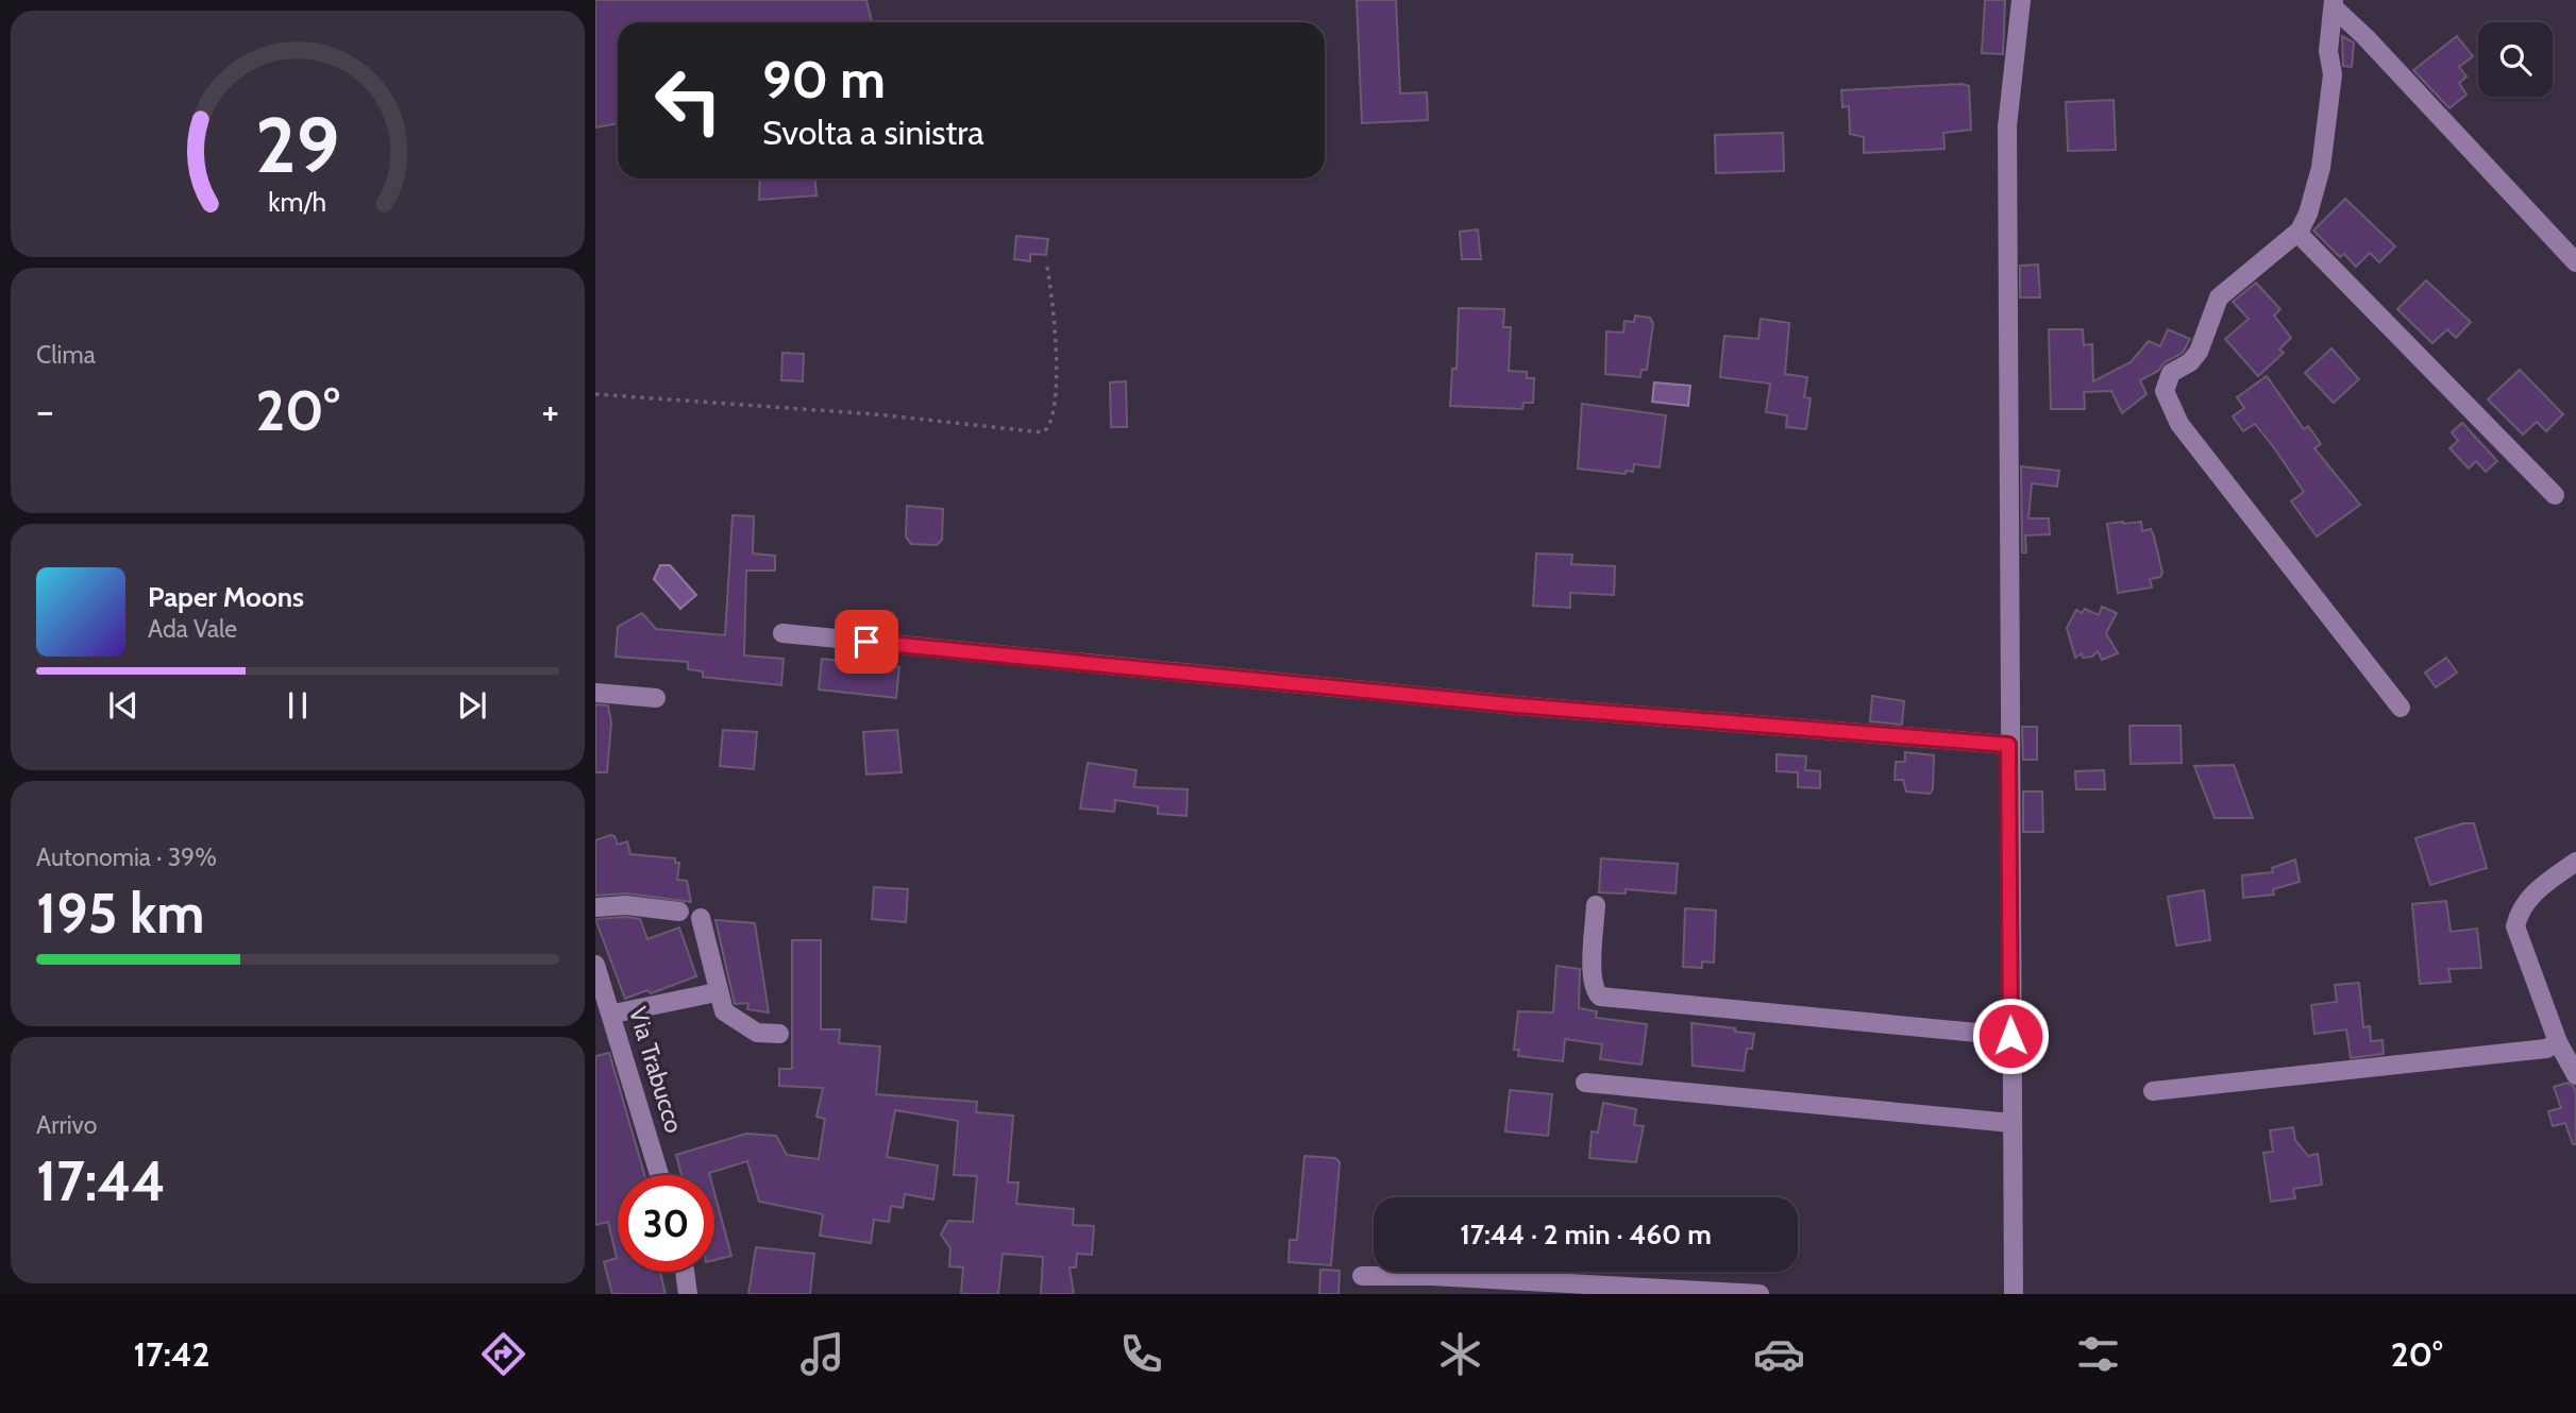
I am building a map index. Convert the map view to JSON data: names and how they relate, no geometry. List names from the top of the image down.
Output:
{
  "streets": {
    "street": ["Via Trabucco"]
  },
  "page": {
    "turn": ["90 m", "Svolta a sinistra"],
    "tile": [
      "Clima",
      ["Autonomia · 39%", "195 km"],
      ["Arrivo", "17:44"]
    ],
    "heat": ["−", "20°", "+"],
    "song": ["Paper Moons", "Ada Vale"],
    "limit": "30",
    "trip": "17:44 · 2 min · 460 m",
    "tabs": ["17:42", "20°"],
    "gauge": ["29", "km/h"]
  }
}
